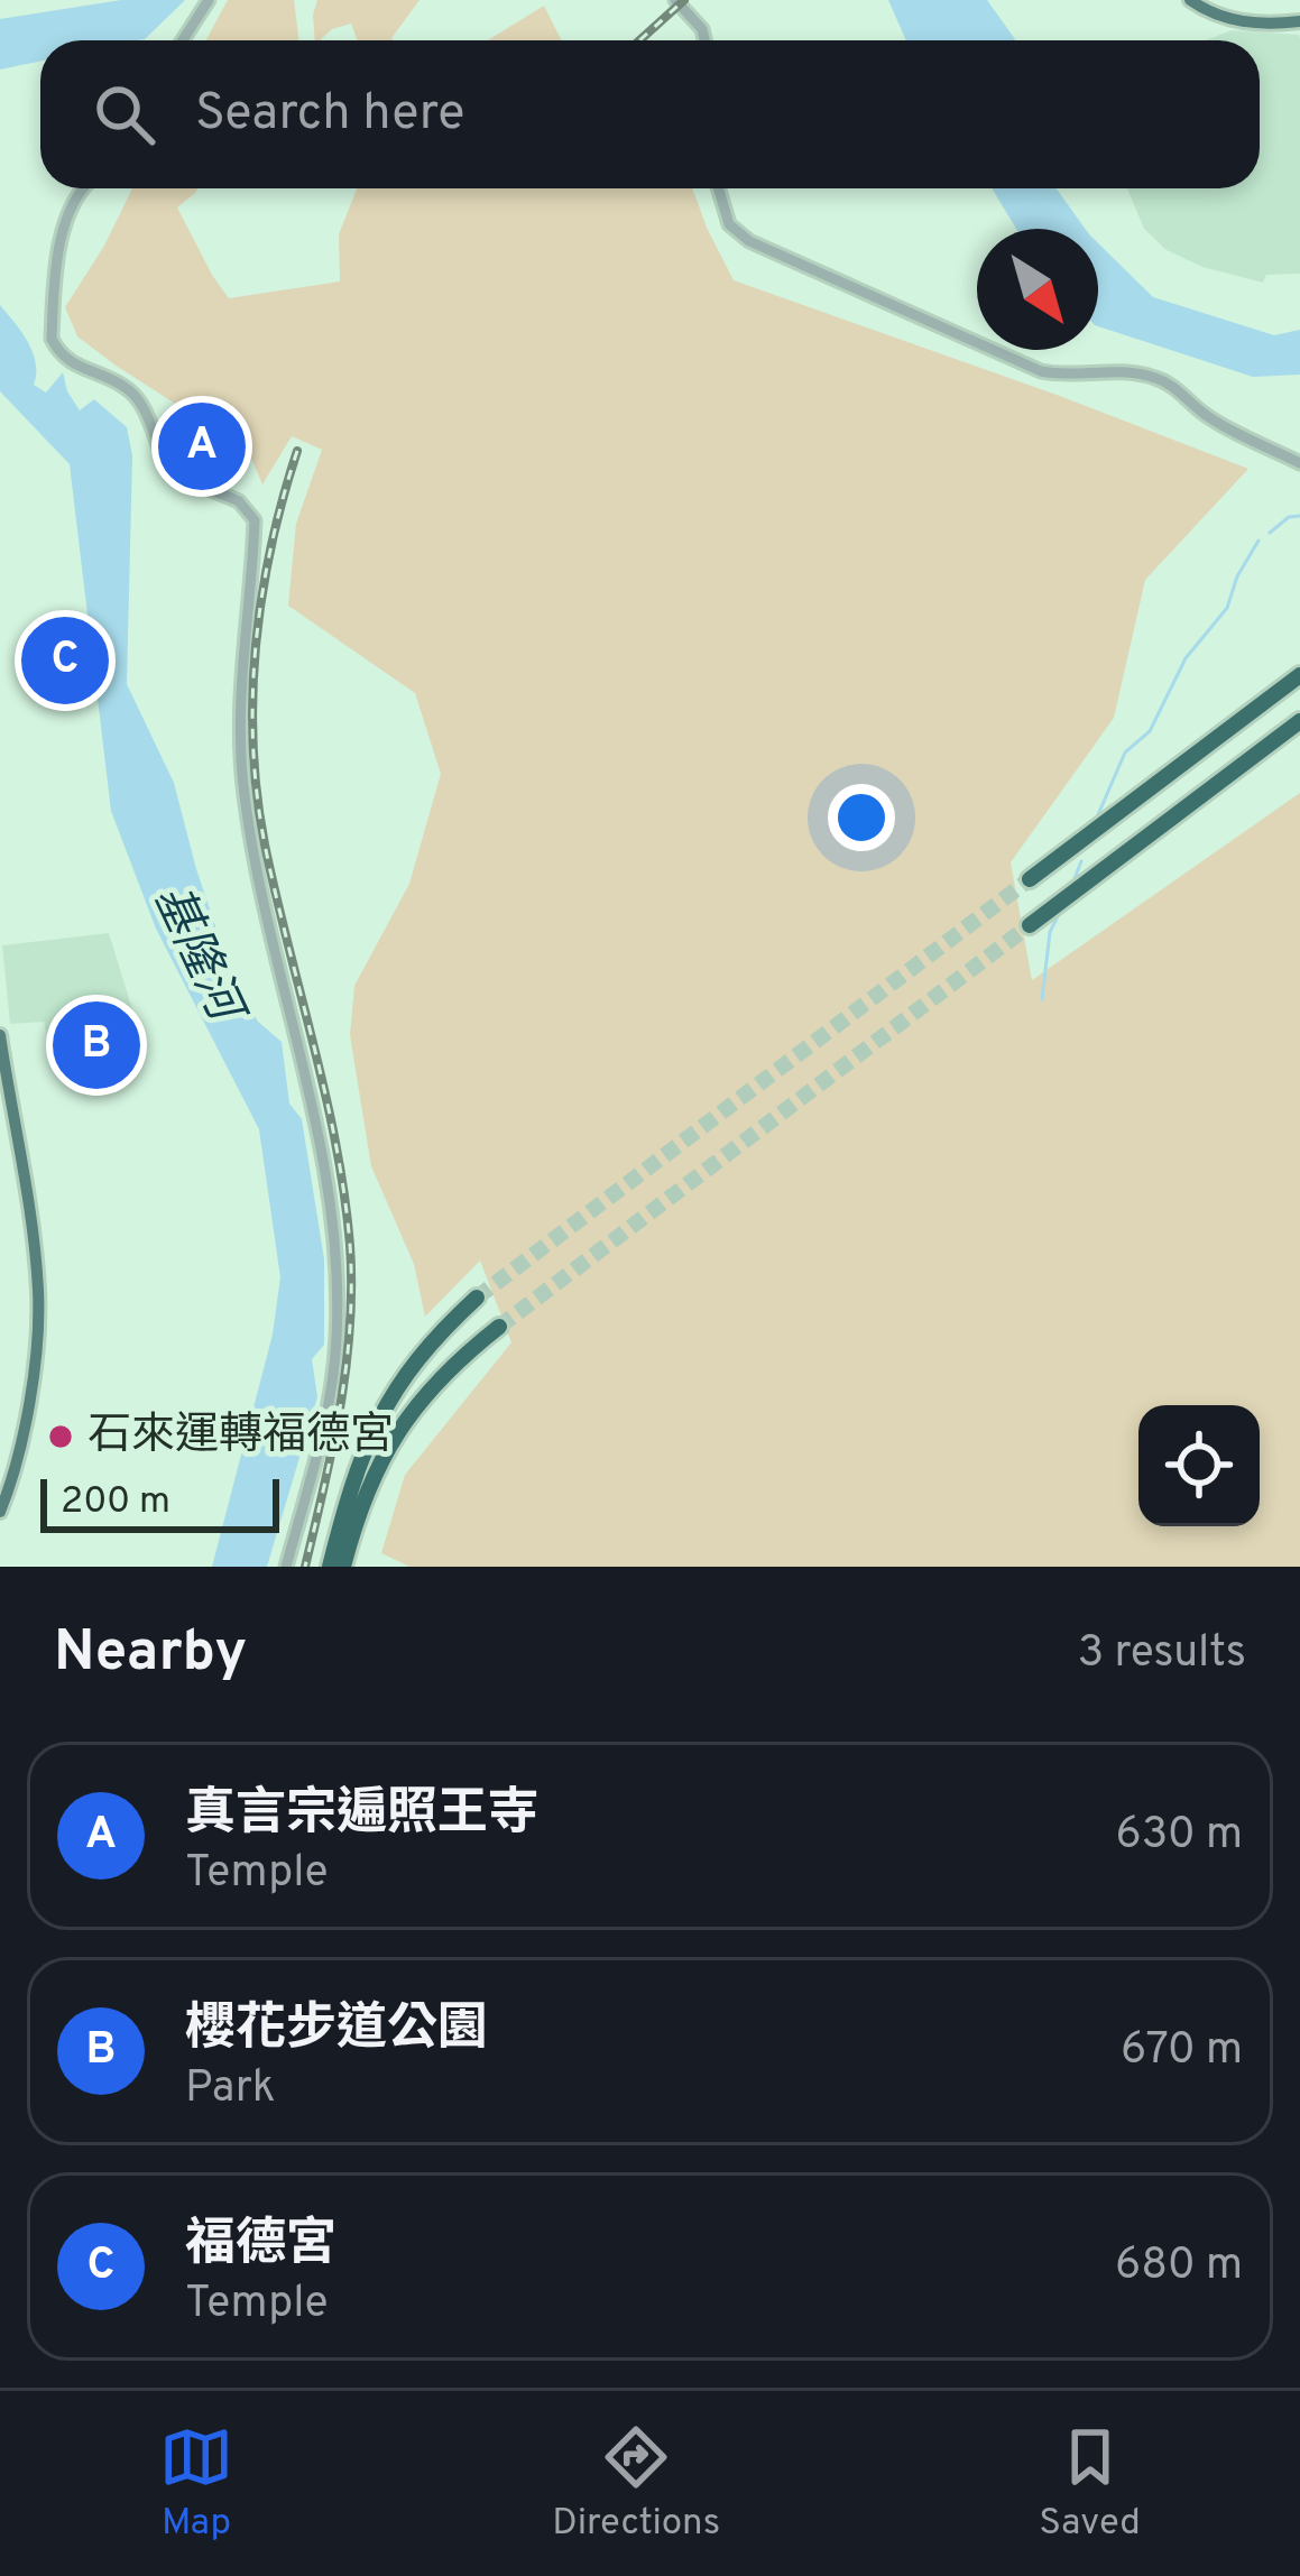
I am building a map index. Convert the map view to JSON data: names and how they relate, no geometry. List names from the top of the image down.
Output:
{
  "water": ["基隆河"],
  "places": ["石來運轉福德宮"],
  "scale_bar": "200 m",
  "north": "bottom right",
  "page": {
    "search": "Search here",
    "pins": ["A", "C", "B"],
    "scale": "200 m",
    "heading": ["Nearby", "3 results"],
    "list": [
      {
        "mark": "A",
        "name": "真言宗遍照王寺",
        "note": "Temple",
        "value": "630 m"
      },
      {
        "mark": "B",
        "name": "櫻花步道公園",
        "note": "Park",
        "value": "670 m"
      },
      {
        "mark": "C",
        "name": "福德宮",
        "note": "Temple",
        "value": "680 m"
      }
    ],
    "nav": ["Map", "Directions", "Saved"]
  }
}
